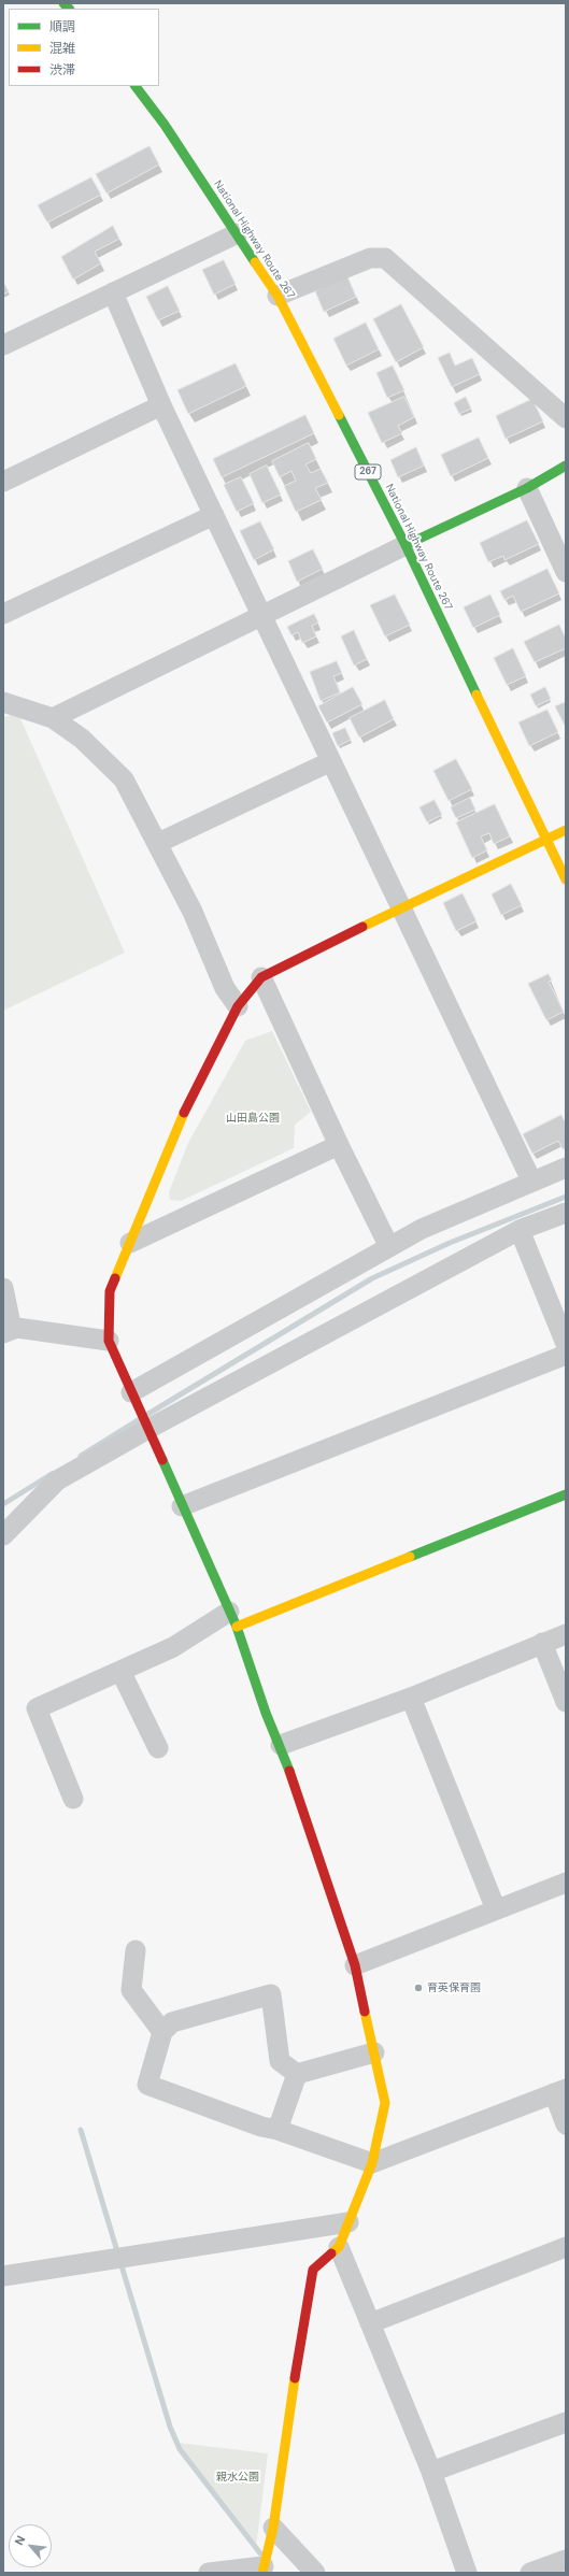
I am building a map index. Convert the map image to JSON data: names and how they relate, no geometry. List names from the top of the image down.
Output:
{
  "streets": {
    "main road": ["National Highway Route 267", "267"]
  },
  "parks": ["山田島公園", "親水公園"],
  "places": ["育英保育園"],
  "legend": ["順調", "混雑", "渋滞"],
  "north": "top left"
}
